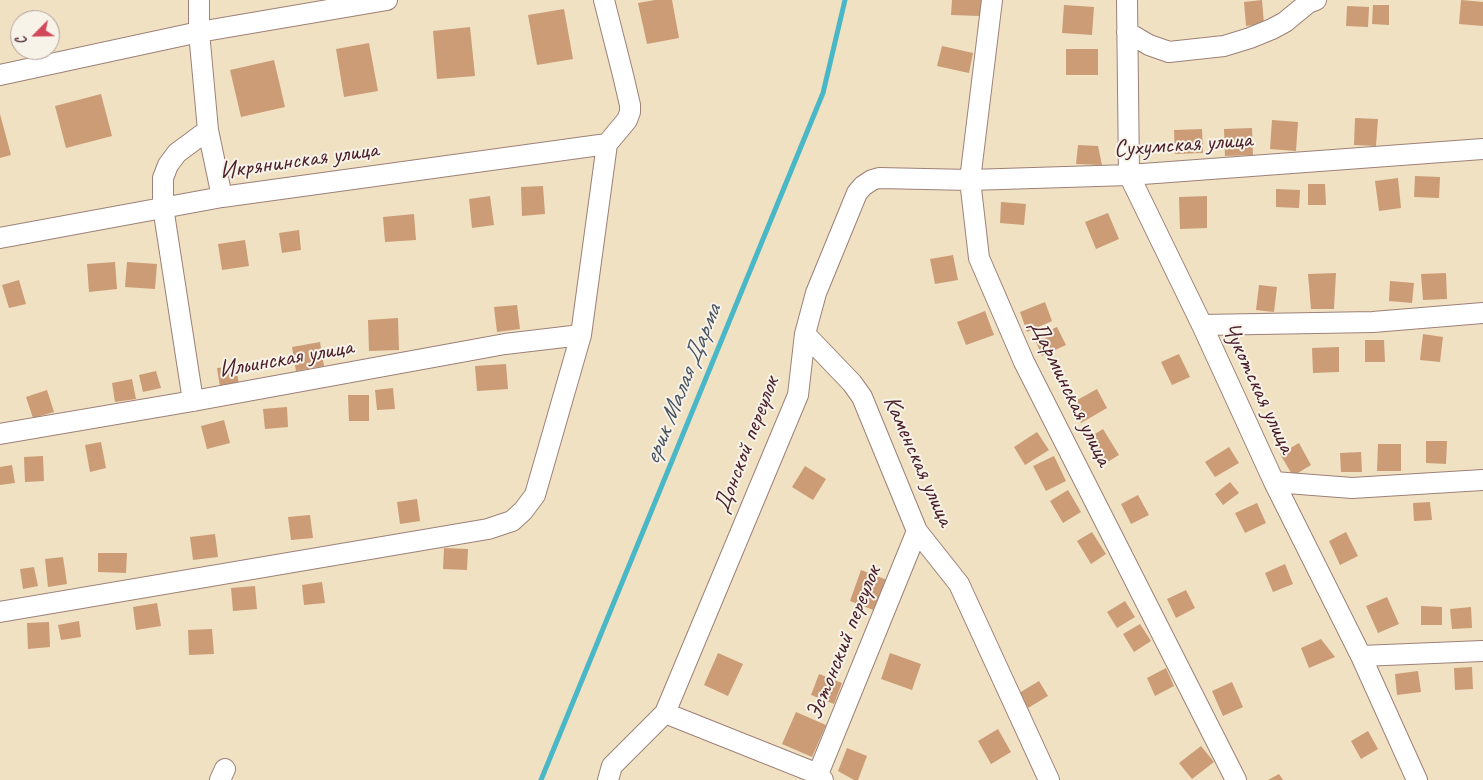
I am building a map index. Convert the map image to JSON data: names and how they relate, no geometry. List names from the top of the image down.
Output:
{
  "streets": {
    "street": [
      "Сухумская улица",
      "Икрянинская улица",
      "Ильинская улица",
      "Чукотская улица",
      "Дарминская улица",
      "Донской переулок",
      "Каменская улица",
      "Эстонский переулок"
    ]
  },
  "crossings": [
    ["Сухумская улица", "Чукотская улица"],
    ["Сухумская улица", "Дарминская улица"],
    ["Сухумская улица", "Донской переулок"],
    ["Донской переулок", "Каменская улица"],
    ["Каменская улица", "Эстонский переулок"]
  ],
  "water": ["ерик Малая Дарма"],
  "north": "bottom left"
}
